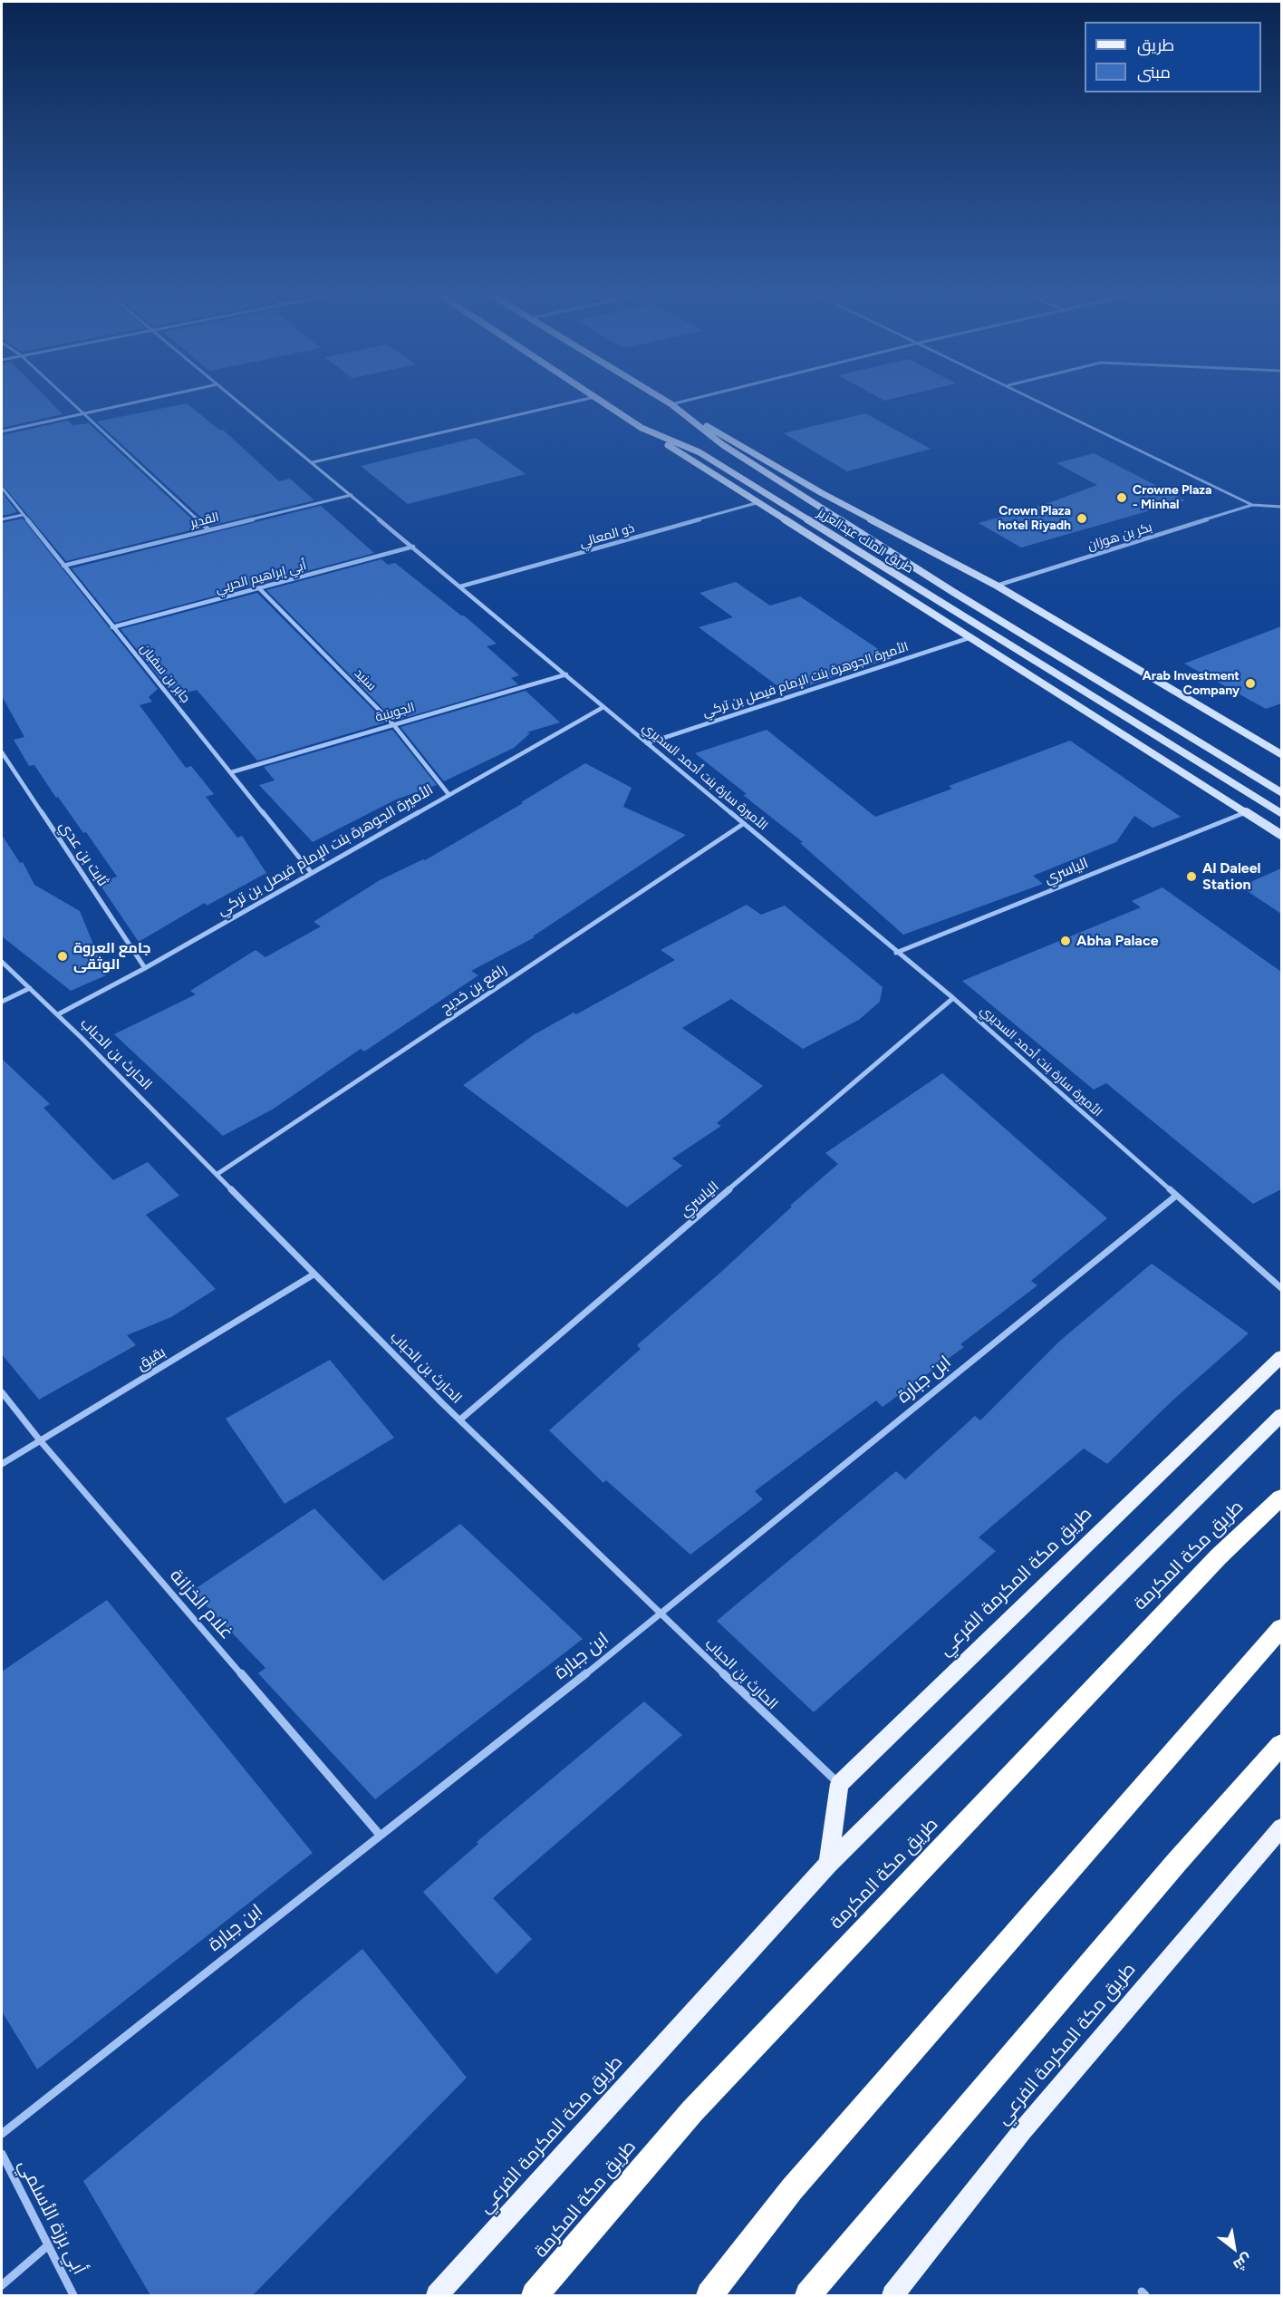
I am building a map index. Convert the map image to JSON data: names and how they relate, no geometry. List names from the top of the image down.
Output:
{
  "streets": {
    "highway": ["طريق مكة المكرمة"],
    "main road": ["طريق الملك عبدالعزيز", "طريق مكة المكرمة الفرعي"],
    "street": [
      "القدير",
      "ذو المعالي",
      "بكر بن هوزان",
      "أبي إبراهيم الحربي",
      "جابر بن سفيان",
      "سنيد",
      "الأميرة الجوهرة بنت الإمام فيصل بن تركي",
      "الجوينبة",
      "الأميرة سارة بنت أحمد السديري",
      "ثابت بن عدي",
      "الياسري",
      "رافع بن خديج",
      "الحارث بن الحباب",
      "بقيق",
      "ابن جبارة",
      "غلام الخزانة",
      "أبي برزة الأسلمي"
    ]
  },
  "crossings": [
    ["القدير", "جابر بن سفيان"],
    ["القدير", "الأميرة سارة بنت أحمد السديري"],
    ["ذو المعالي", "الأميرة سارة بنت أحمد السديري"],
    ["أبي إبراهيم الحربي", "جابر بن سفيان"],
    ["أبي إبراهيم الحربي", "سنيد"],
    ["أبي إبراهيم الحربي", "الأميرة سارة بنت أحمد السديري"],
    ["جابر بن سفيان", "الأميرة الجوهرة بنت الإمام فيصل بن تركي"],
    ["جابر بن سفيان", "الجوينبة"],
    ["سنيد", "الأميرة الجوهرة بنت الإمام فيصل بن تركي"],
    ["سنيد", "الجوينبة"],
    ["الأميرة الجوهرة بنت الإمام فيصل بن تركي", "الأميرة سارة بنت أحمد السديري"],
    ["الأميرة الجوهرة بنت الإمام فيصل بن تركي", "ثابت بن عدي"],
    ["الأميرة الجوهرة بنت الإمام فيصل بن تركي", "الحارث بن الحباب"],
    ["الجوينبة", "الأميرة سارة بنت أحمد السديري"],
    ["الأميرة سارة بنت أحمد السديري", "الياسري"],
    ["الأميرة سارة بنت أحمد السديري", "رافع بن خديج"],
    ["الأميرة سارة بنت أحمد السديري", "ابن جبارة"],
    ["الياسري", "الحارث بن الحباب"],
    ["رافع بن خديج", "الحارث بن الحباب"],
    ["الحارث بن الحباب", "بقيق"],
    ["الحارث بن الحباب", "ابن جبارة"],
    ["الحارث بن الحباب", "طريق مكة المكرمة الفرعي"],
    ["بقيق", "غلام الخزانة"],
    ["ابن جبارة", "غلام الخزانة"]
  ],
  "places": [
    "Crowne Plaza - Minhal",
    "Crown Plaza hotel Riyadh",
    "Arab Investment Company",
    "Al Daleel Station",
    "Abha Palace",
    "جامع العروة الوثقى"
  ],
  "legend": ["طريق", "مبنى"],
  "north": "bottom right"
}
